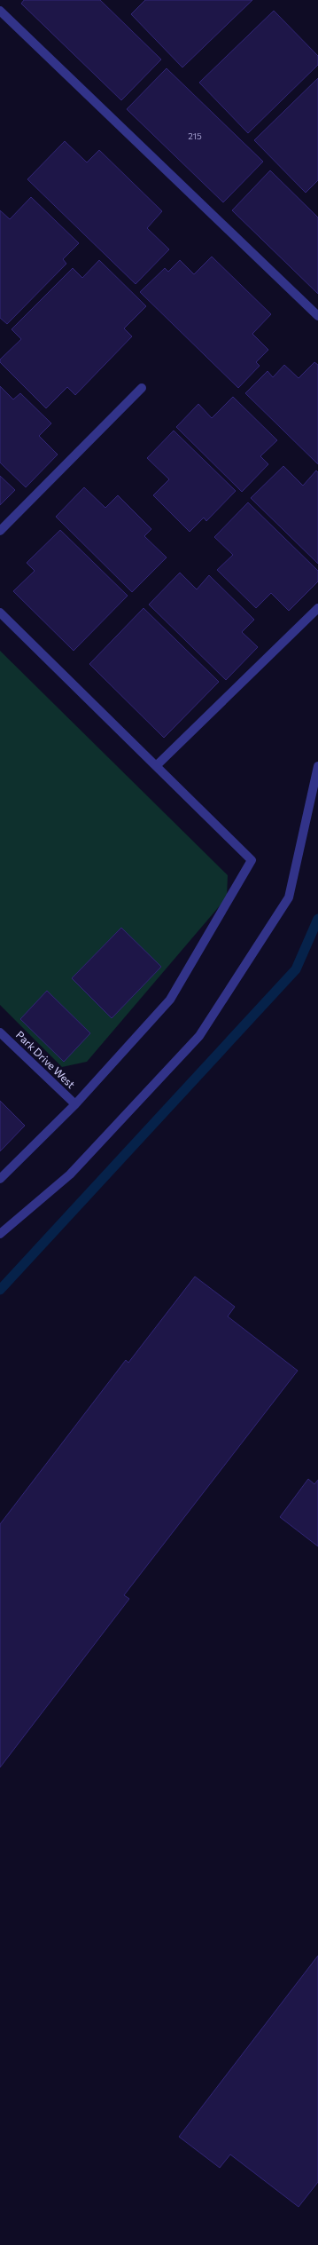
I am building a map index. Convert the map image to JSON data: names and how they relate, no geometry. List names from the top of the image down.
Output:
{
  "streets": {
    "street": ["Park Drive West"]
  },
  "house_numbers": ["215"]
}
